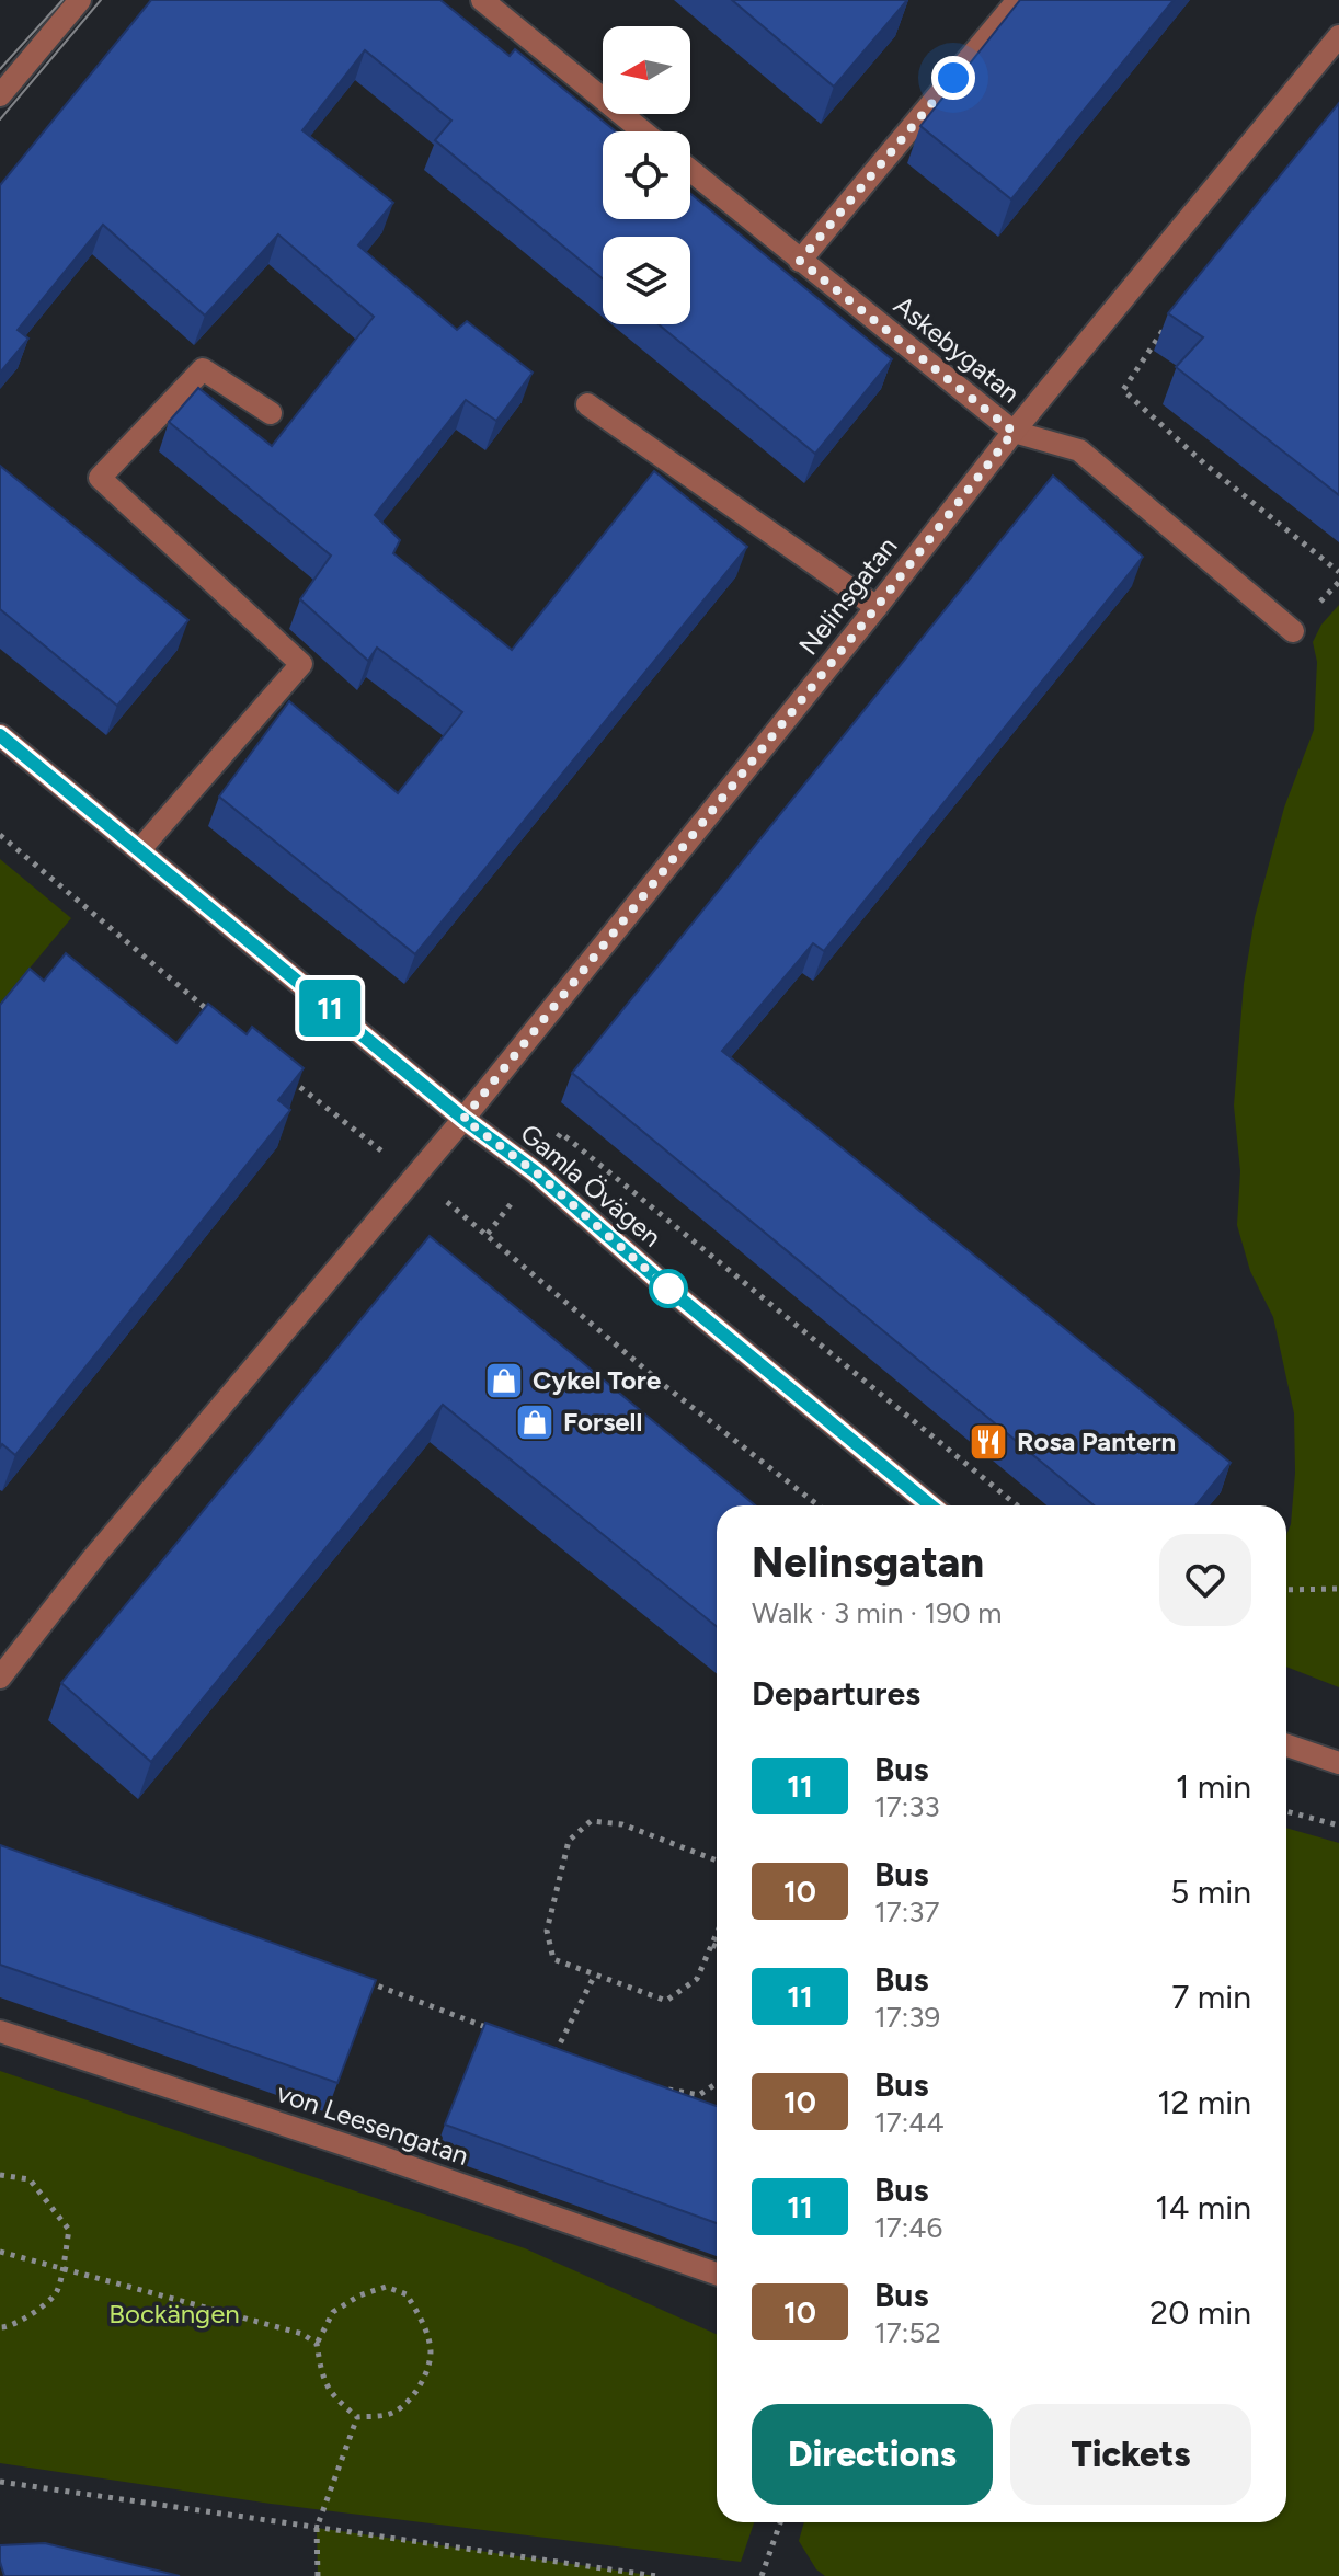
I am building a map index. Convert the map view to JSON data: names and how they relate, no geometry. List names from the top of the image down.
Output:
{
  "streets": {
    "street": [
      "Askebygatan",
      "Nelinsgatan",
      "Gamla Övägen",
      "von Leesengatan"
    ]
  },
  "crossings": [
    ["Askebygatan", "Nelinsgatan"],
    ["Nelinsgatan", "Gamla Övägen"]
  ],
  "parks": ["Bockängen"],
  "places": {
    "shop": ["Cykel Tore", "Forsell"],
    "restaurant": ["Rosa Pantern"]
  },
  "lines": ["bus line 11"],
  "north": "left",
  "page": {
    "on_map": "11",
    "heading": [
      ["Nelinsgatan", "Walk · 3 min · 190 m"],
      "Departures"
    ],
    "list": [
      {
        "mark": "11",
        "name": "Bus",
        "note": "17:33",
        "value": "1 min"
      },
      {
        "mark": "10",
        "name": "Bus",
        "note": "17:37",
        "value": "5 min"
      },
      {
        "mark": "11",
        "name": "Bus",
        "note": "17:39",
        "value": "7 min"
      },
      {
        "mark": "10",
        "name": "Bus",
        "note": "17:44",
        "value": "12 min"
      },
      {
        "mark": "11",
        "name": "Bus",
        "note": "17:46",
        "value": "14 min"
      },
      {
        "mark": "10",
        "name": "Bus",
        "note": "17:52",
        "value": "20 min"
      }
    ],
    "buttons": ["Directions", "Tickets"]
  }
}
